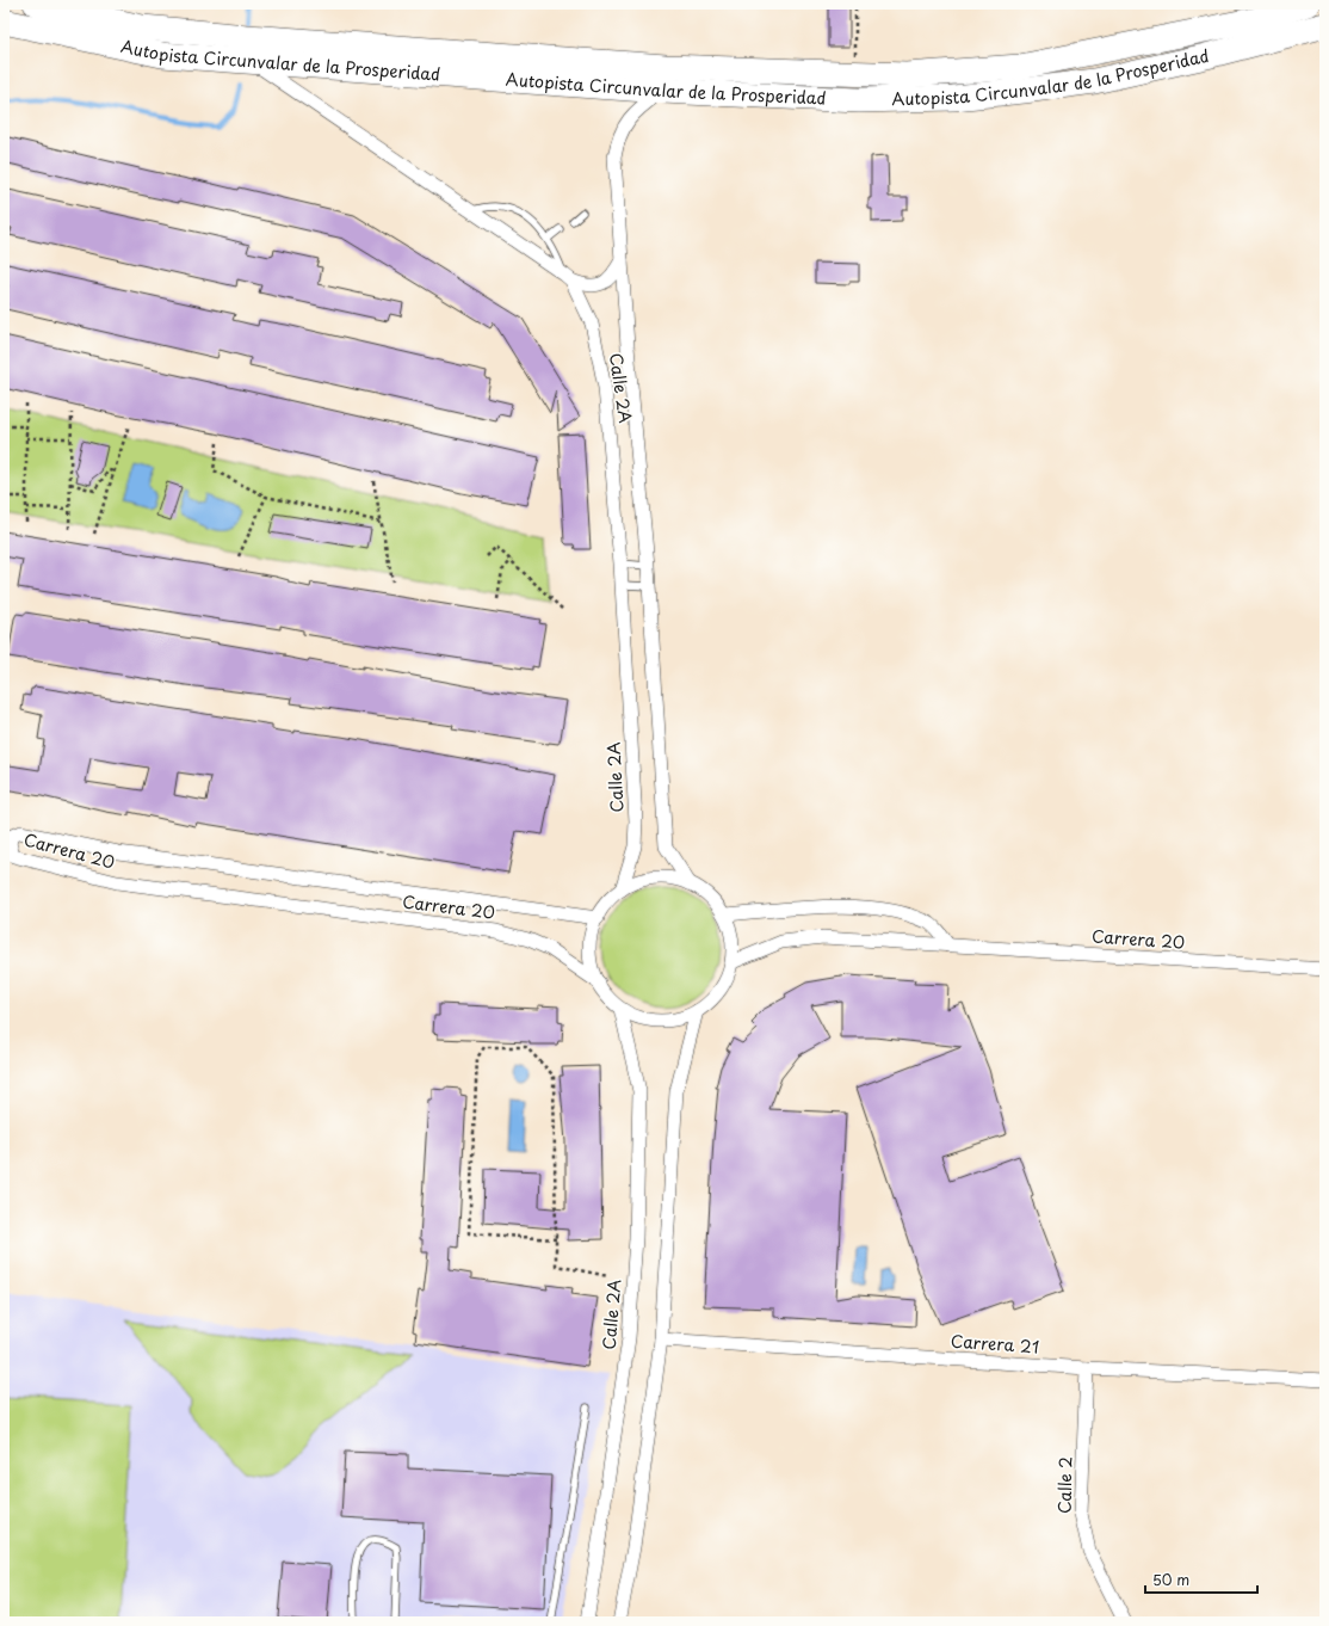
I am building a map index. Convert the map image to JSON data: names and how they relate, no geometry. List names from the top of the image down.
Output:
{
  "streets": {
    "highway": ["Autopista Circunvalar de la Prosperidad"],
    "street": [
      "Calle 2A",
      "Carrera 20",
      "Carrera 21",
      "Calle 2"
    ]
  },
  "crossings": [
    ["Autopista Circunvalar de la Prosperidad", "Calle 2A"],
    ["Calle 2A", "Carrera 20"],
    ["Carrera 21", "Calle 2"]
  ],
  "scale_bar": "50 m"
}
